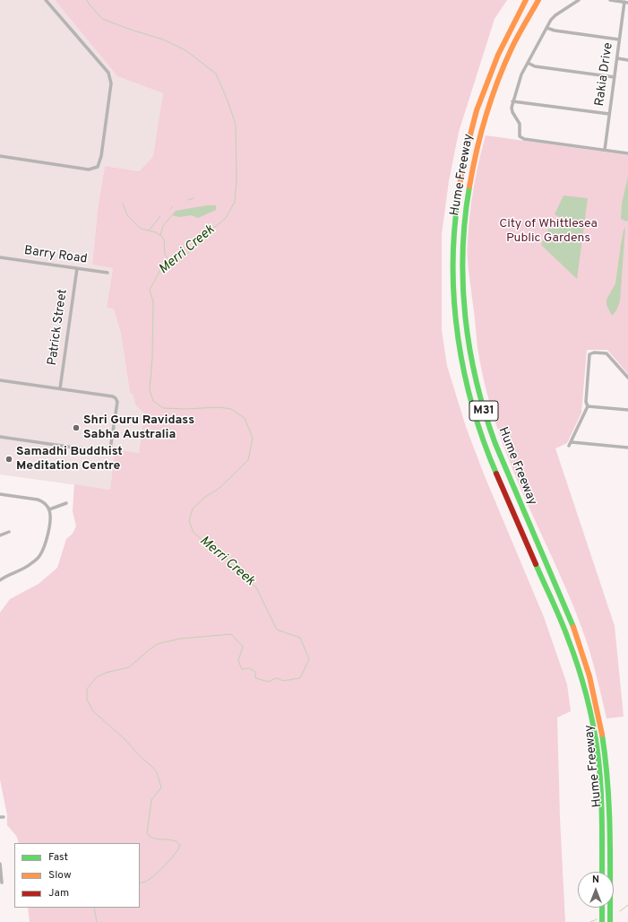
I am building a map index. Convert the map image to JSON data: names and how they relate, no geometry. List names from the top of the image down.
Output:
{
  "streets": {
    "highway": ["Hume Freeway", "M31"],
    "street": ["Rakia Drive", "Barry Road", "Patrick Street"]
  },
  "crossings": [
    ["Barry Road", "Patrick Street"]
  ],
  "water": ["Merri Creek"],
  "parks": ["City of Whittlesea Public Gardens"],
  "places": ["Shri Guru Ravidass Sabha Australia", "Samadhi Buddhist Meditation Centre"],
  "legend": ["Fast", "Slow", "Jam"],
  "north": "top"
}
